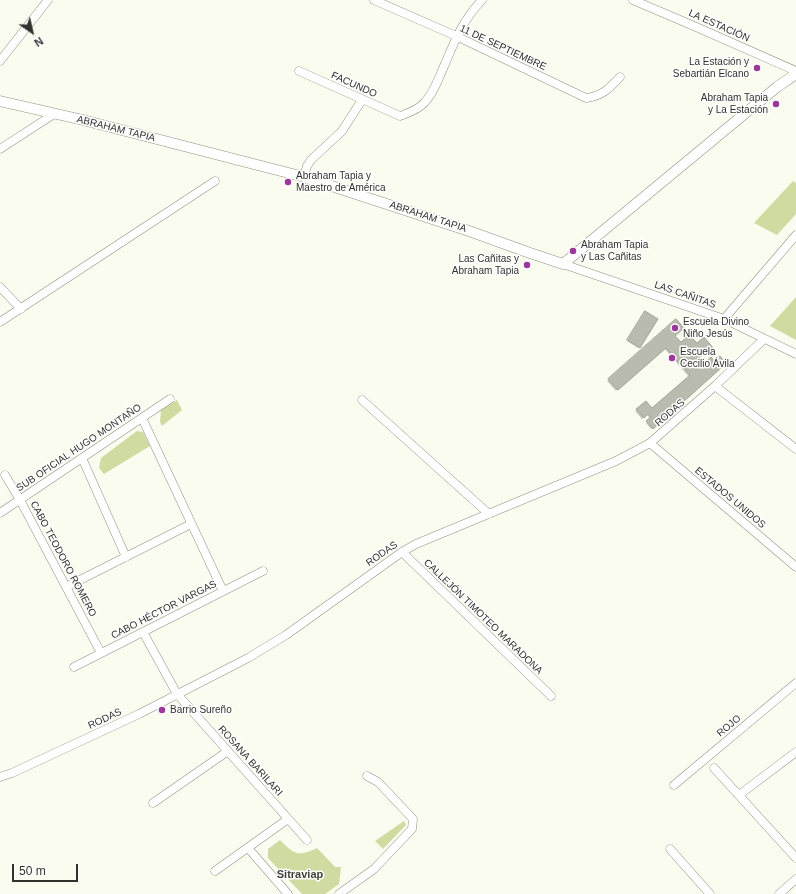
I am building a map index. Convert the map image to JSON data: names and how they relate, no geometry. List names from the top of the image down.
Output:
{
  "streets": {
    "street": [
      "LA ESTACIÓN",
      "11 DE SEPTIEMBRE",
      "FACUNDO",
      "ABRAHAM TAPIA",
      "LAS CAÑITAS",
      "RODAS",
      "SUB OFICIAL HUGO MONTAÑO",
      "ESTADOS UNIDOS",
      "CABO TEODORO ROMERO",
      "CABO HÉCTOR VARGAS",
      "CALLEJÓN TIMOTEO MARADONA",
      "ROJO",
      "ROSANA BARILARI"
    ]
  },
  "crossings": [
    ["11 DE SEPTIEMBRE", "FACUNDO"],
    ["ABRAHAM TAPIA", "LAS CAÑITAS"],
    ["LAS CAÑITAS", "RODAS"],
    ["RODAS", "ESTADOS UNIDOS"],
    ["RODAS", "CALLEJÓN TIMOTEO MARADONA"],
    ["RODAS", "ROSANA BARILARI"],
    ["SUB OFICIAL HUGO MONTAÑO", "CABO TEODORO ROMERO"],
    ["CABO TEODORO ROMERO", "CABO HÉCTOR VARGAS"],
    ["CABO HÉCTOR VARGAS", "ROSANA BARILARI"]
  ],
  "districts": ["Sitraviap"],
  "places": [
    "La Estación y Sebartián Elcano",
    "Abraham Tapia y La Estación",
    "Abraham Tapia y Maestro de América",
    "Abraham Tapia y Las Cañitas",
    "Las Cañitas y Abraham Tapia",
    "Escuela Divino Niño Jesús",
    "Escuela Cecilio Ávila",
    "Barrio Sureño"
  ],
  "scale_bar": "50 m",
  "north": "bottom right"
}
